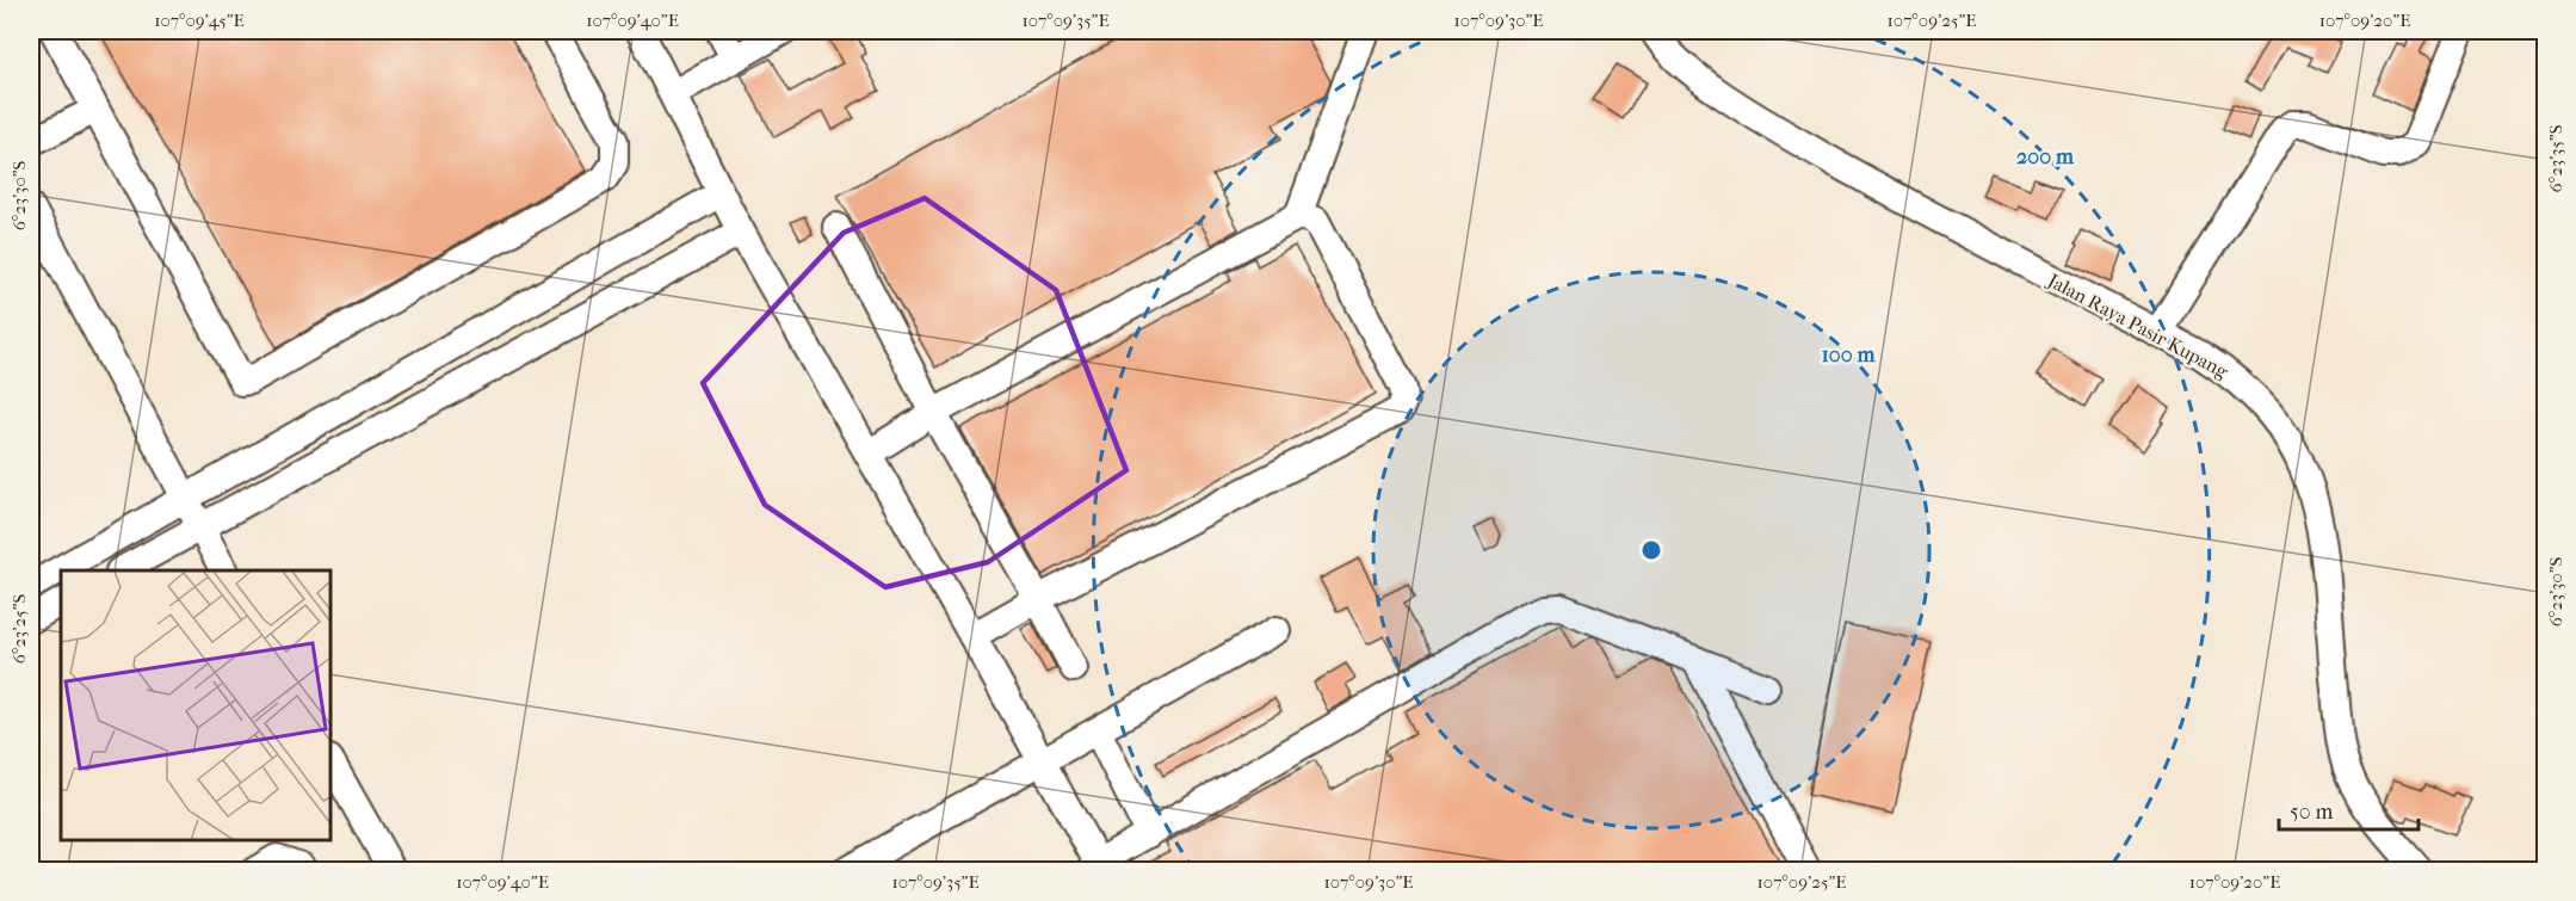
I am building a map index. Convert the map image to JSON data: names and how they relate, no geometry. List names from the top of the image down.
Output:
{
  "streets": {
    "street": ["Jalan Raya Pasir Kupang"]
  },
  "scale_bar": "50 m",
  "coordinates": [
    "107°09'45\"E",
    "107°09'40\"E",
    "107°09'35\"E",
    "107°09'30\"E",
    "107°09'25\"E",
    "107°09'20\"E",
    "6°23'35\"S",
    "6°23'30\"S",
    "6°23'25\"S"
  ],
  "rings": ["200 m", "100 m"]
}
